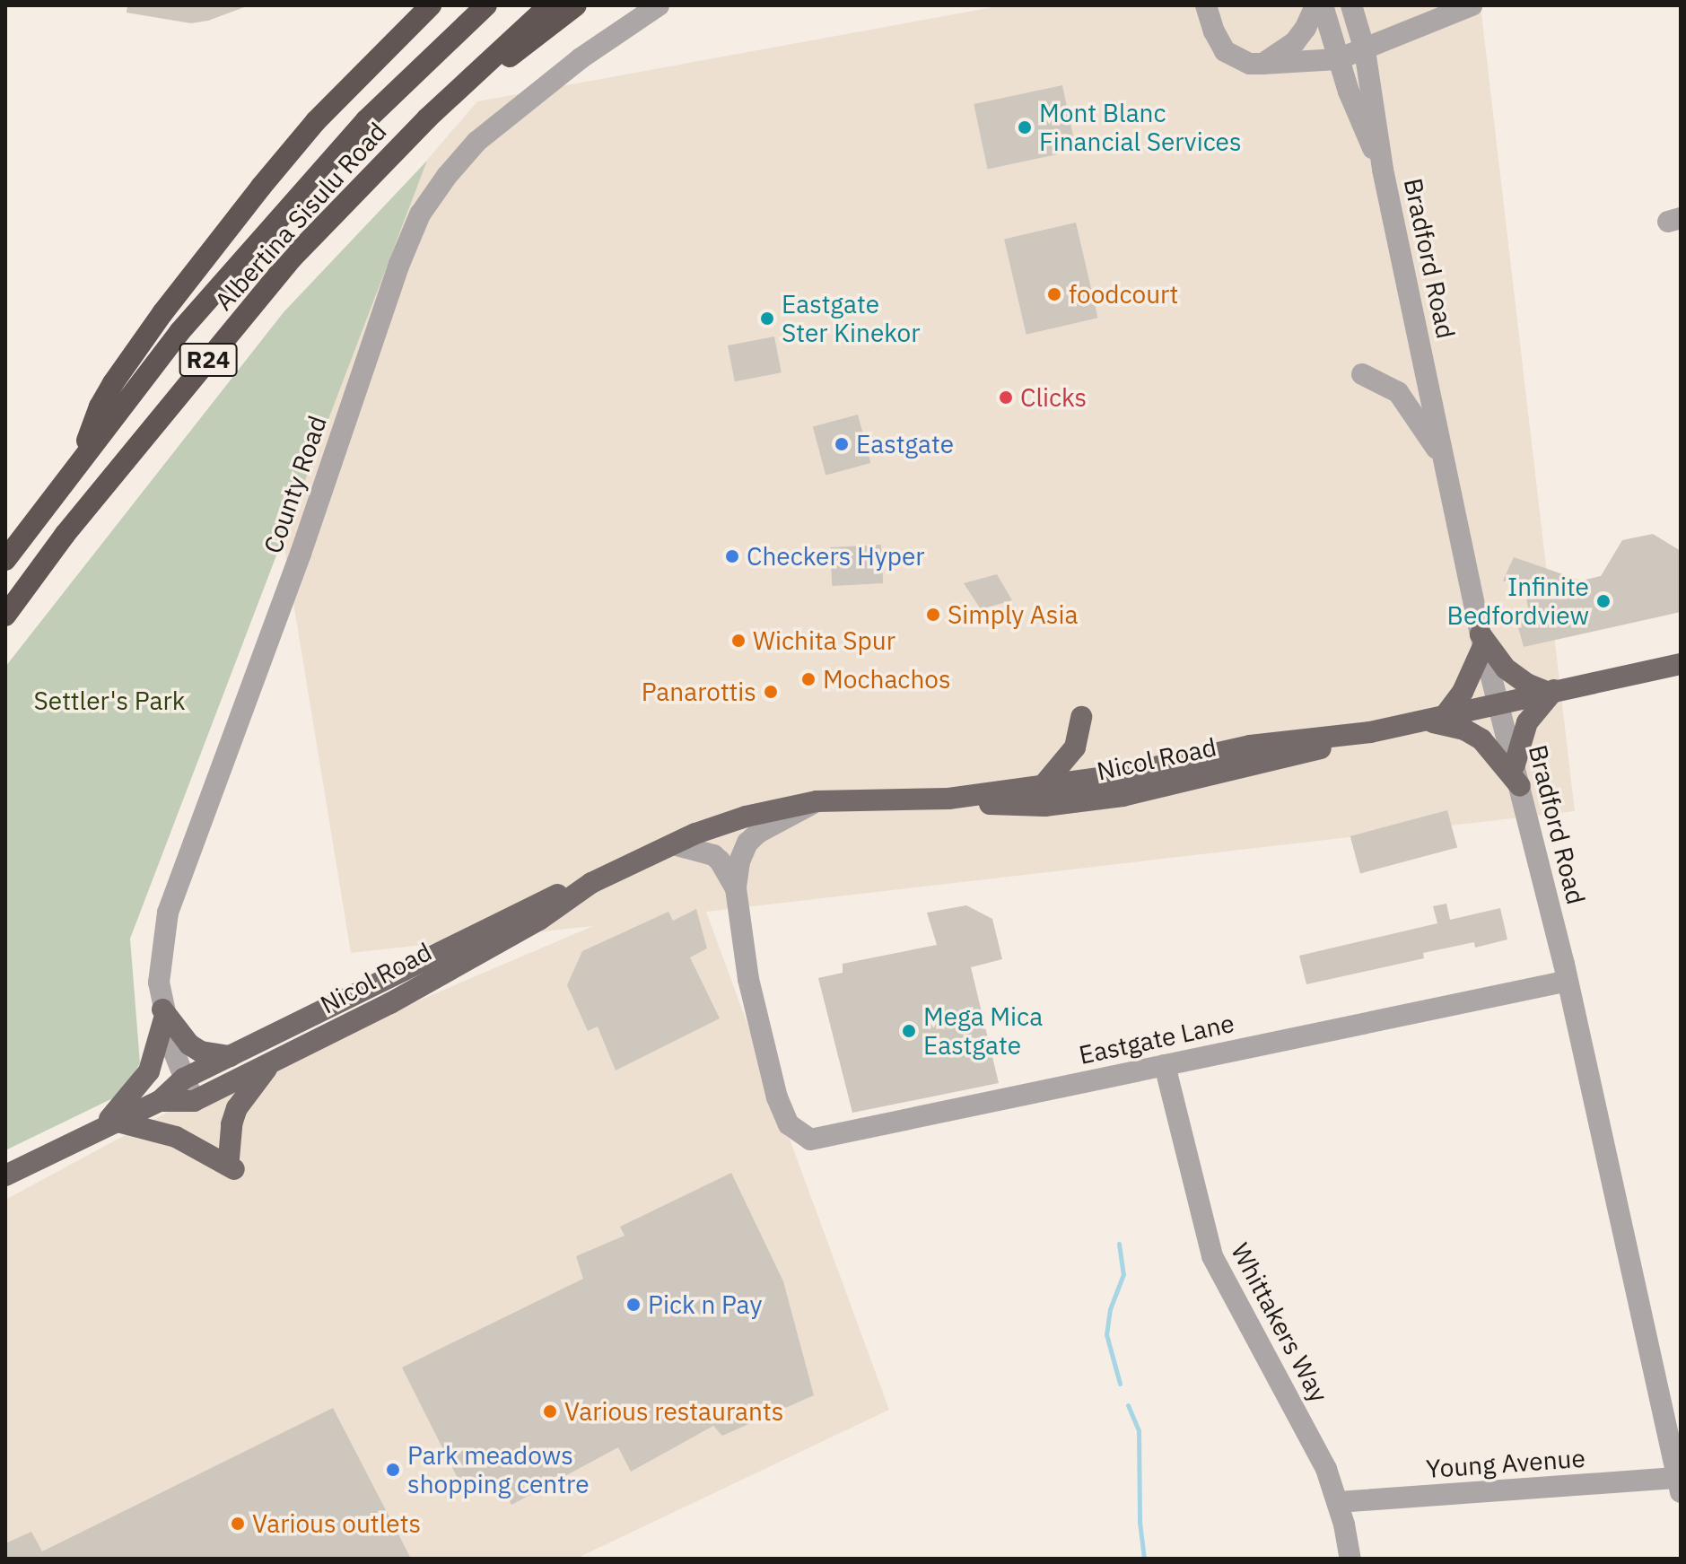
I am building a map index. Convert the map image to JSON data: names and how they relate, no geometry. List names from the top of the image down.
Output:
{
  "streets": {
    "highway": ["Albertina Sisulu Road", "R24"],
    "main road": ["Nicol Road"],
    "street": [
      "Bradford Road",
      "County Road",
      "Eastgate Lane",
      "Whittakers Way",
      "Young Avenue"
    ]
  },
  "crossings": [
    ["Bradford Road", "Nicol Road"],
    ["Bradford Road", "Eastgate Lane"],
    ["Bradford Road", "Young Avenue"],
    ["County Road", "Nicol Road"],
    ["Nicol Road", "Eastgate Lane"],
    ["Eastgate Lane", "Whittakers Way"],
    ["Whittakers Way", "Young Avenue"]
  ],
  "parks": ["Settler's Park"],
  "places": [
    "Mont Blanc Financial Services",
    "foodcourt",
    "Eastgate Ster Kinekor",
    "Clicks",
    "Eastgate",
    "Checkers Hyper",
    "Infinite Bedfordview",
    "Simply Asia",
    "Wichita Spur",
    "Mochachos",
    "Panarottis",
    "Mega Mica Eastgate",
    "Pick n Pay",
    "Various restaurants",
    "Park meadows shopping centre",
    "Various outlets"
  ]
}
